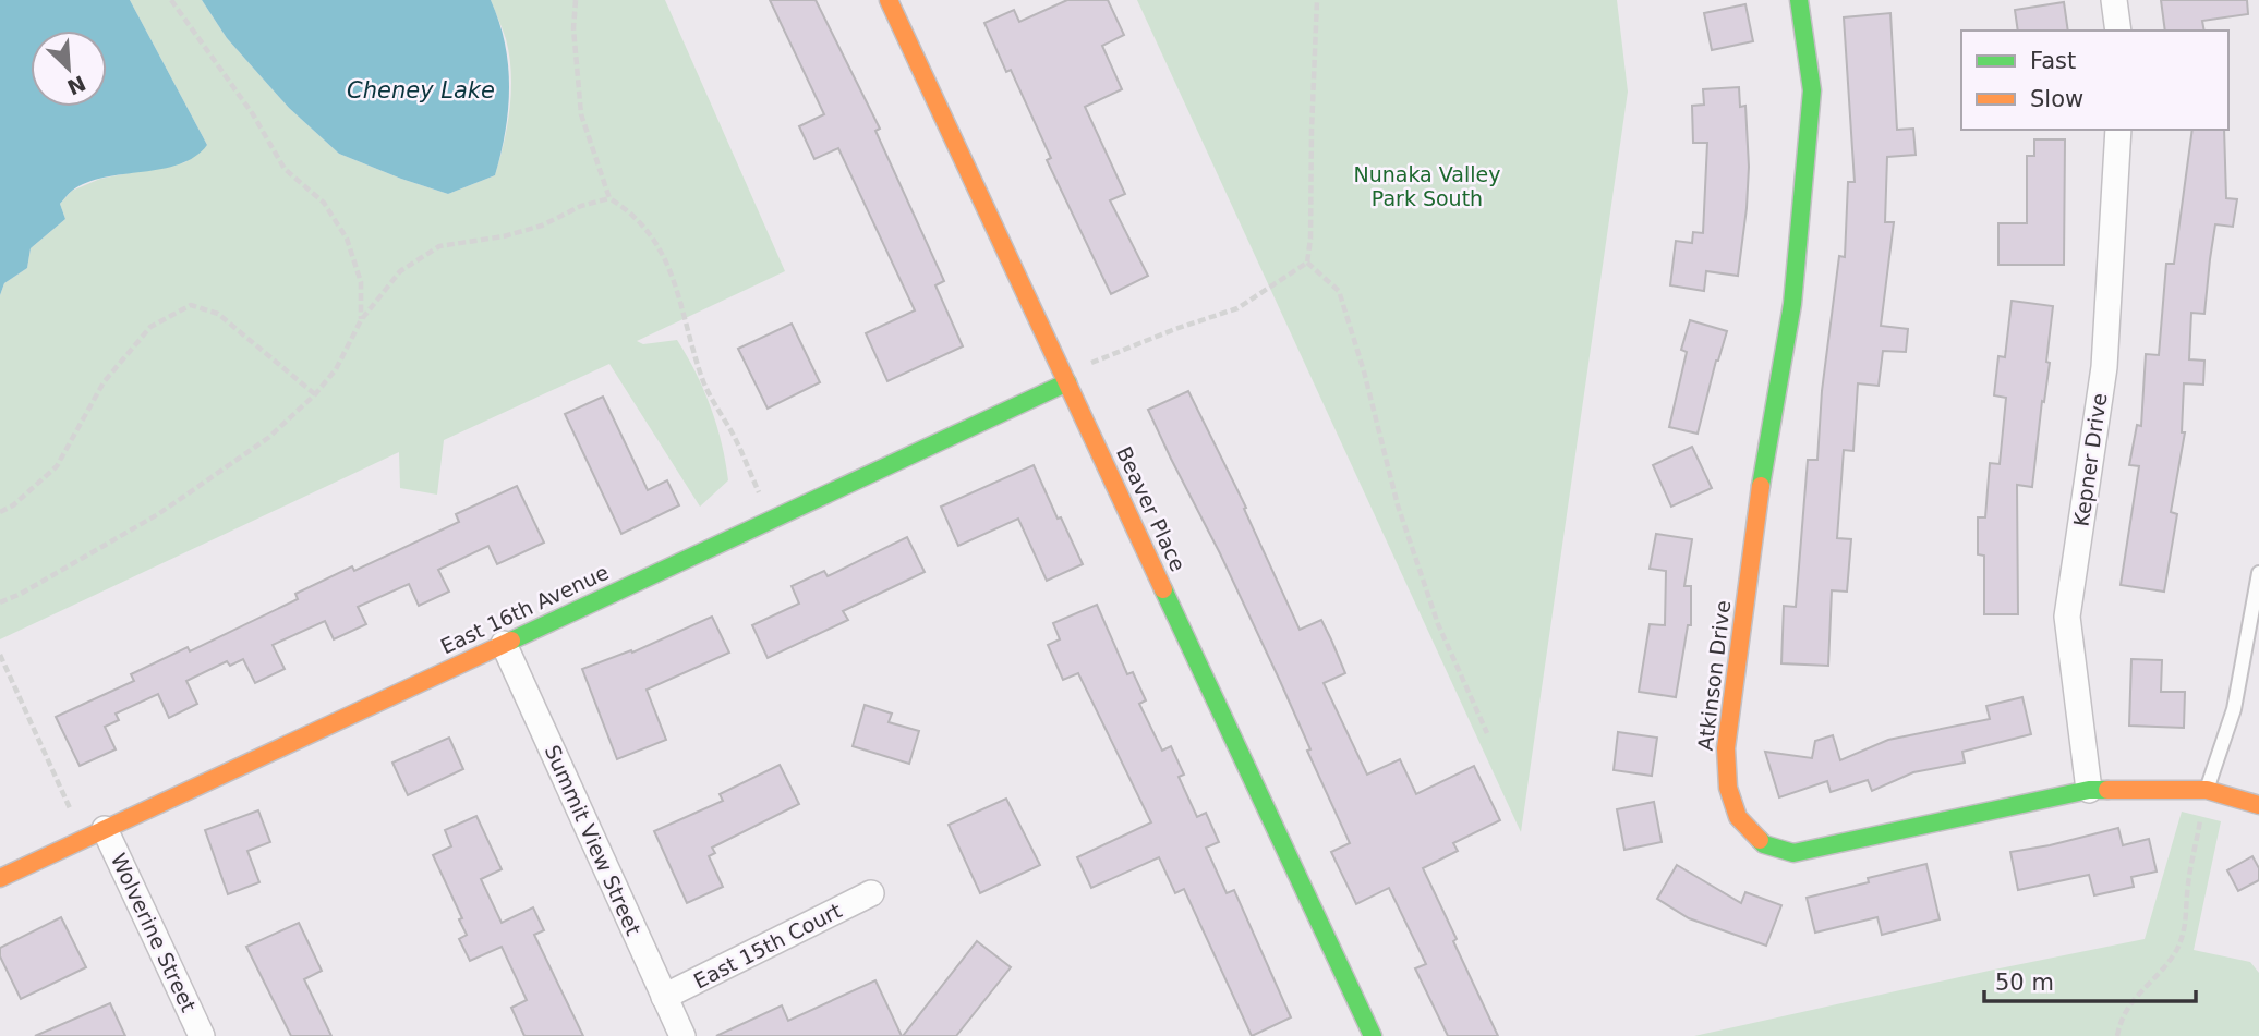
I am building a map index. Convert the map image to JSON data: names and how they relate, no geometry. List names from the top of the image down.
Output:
{
  "streets": {
    "street": [
      "Kepner Drive",
      "Beaver Place",
      "East 16th Avenue",
      "Atkinson Drive",
      "Summit View Street",
      "Wolverine Street",
      "East 15th Court"
    ]
  },
  "crossings": [
    ["Kepner Drive", "Atkinson Drive"],
    ["Beaver Place", "East 16th Avenue"],
    ["East 16th Avenue", "Summit View Street"],
    ["East 16th Avenue", "Wolverine Street"],
    ["Summit View Street", "East 15th Court"]
  ],
  "water": ["Cheney Lake"],
  "parks": ["Nunaka Valley Park South"],
  "legend": ["Fast", "Slow"],
  "scale_bar": "50 m",
  "north": "bottom right"
}
